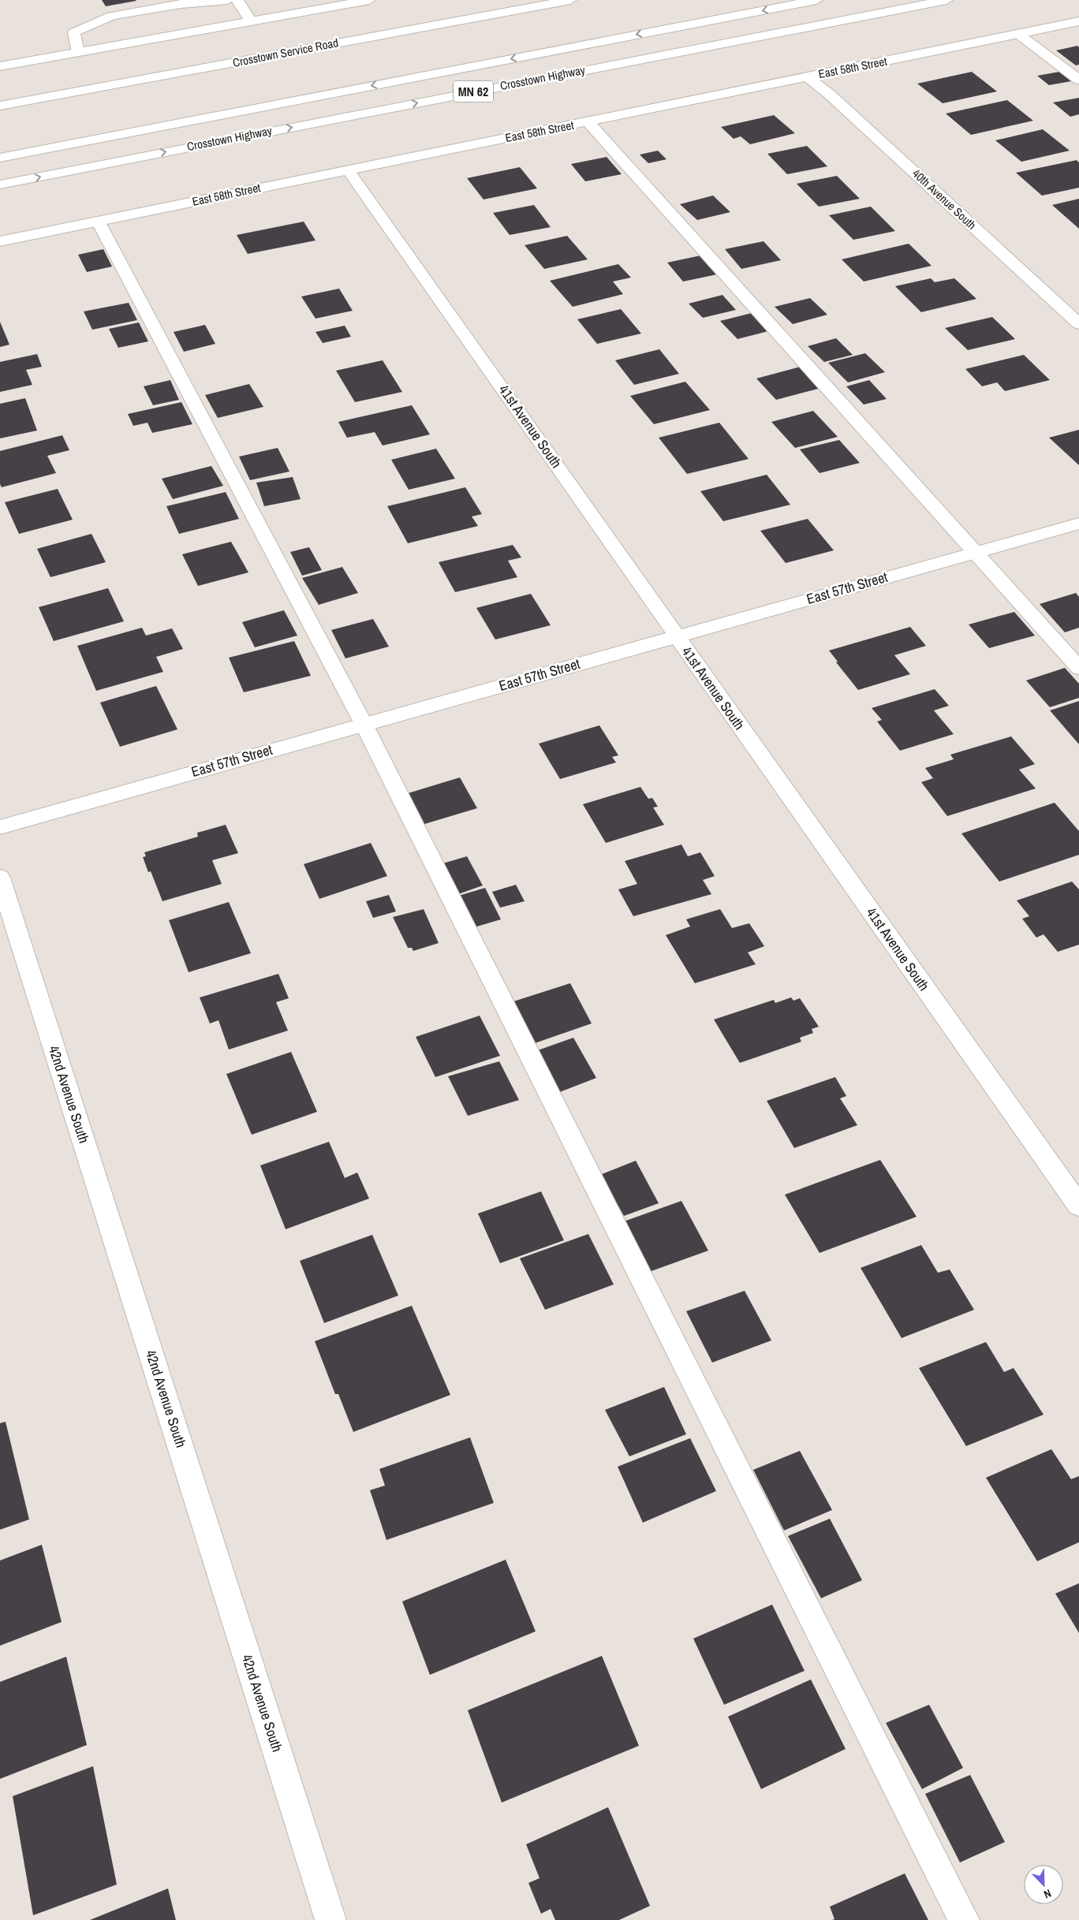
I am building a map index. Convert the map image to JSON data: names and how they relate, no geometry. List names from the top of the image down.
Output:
{
  "streets": {
    "main road": [
      "Crosstown Service Road",
      "East 58th Street",
      "Crosstown Highway",
      "MN 62",
      "40th Avenue South",
      "41st Avenue South",
      "East 57th Street",
      "42nd Avenue South"
    ]
  },
  "crossings": [
    ["East 58th Street", "40th Avenue South"],
    ["East 58th Street", "41st Avenue South"],
    ["41st Avenue South", "East 57th Street"]
  ],
  "north": "bottom right"
}
